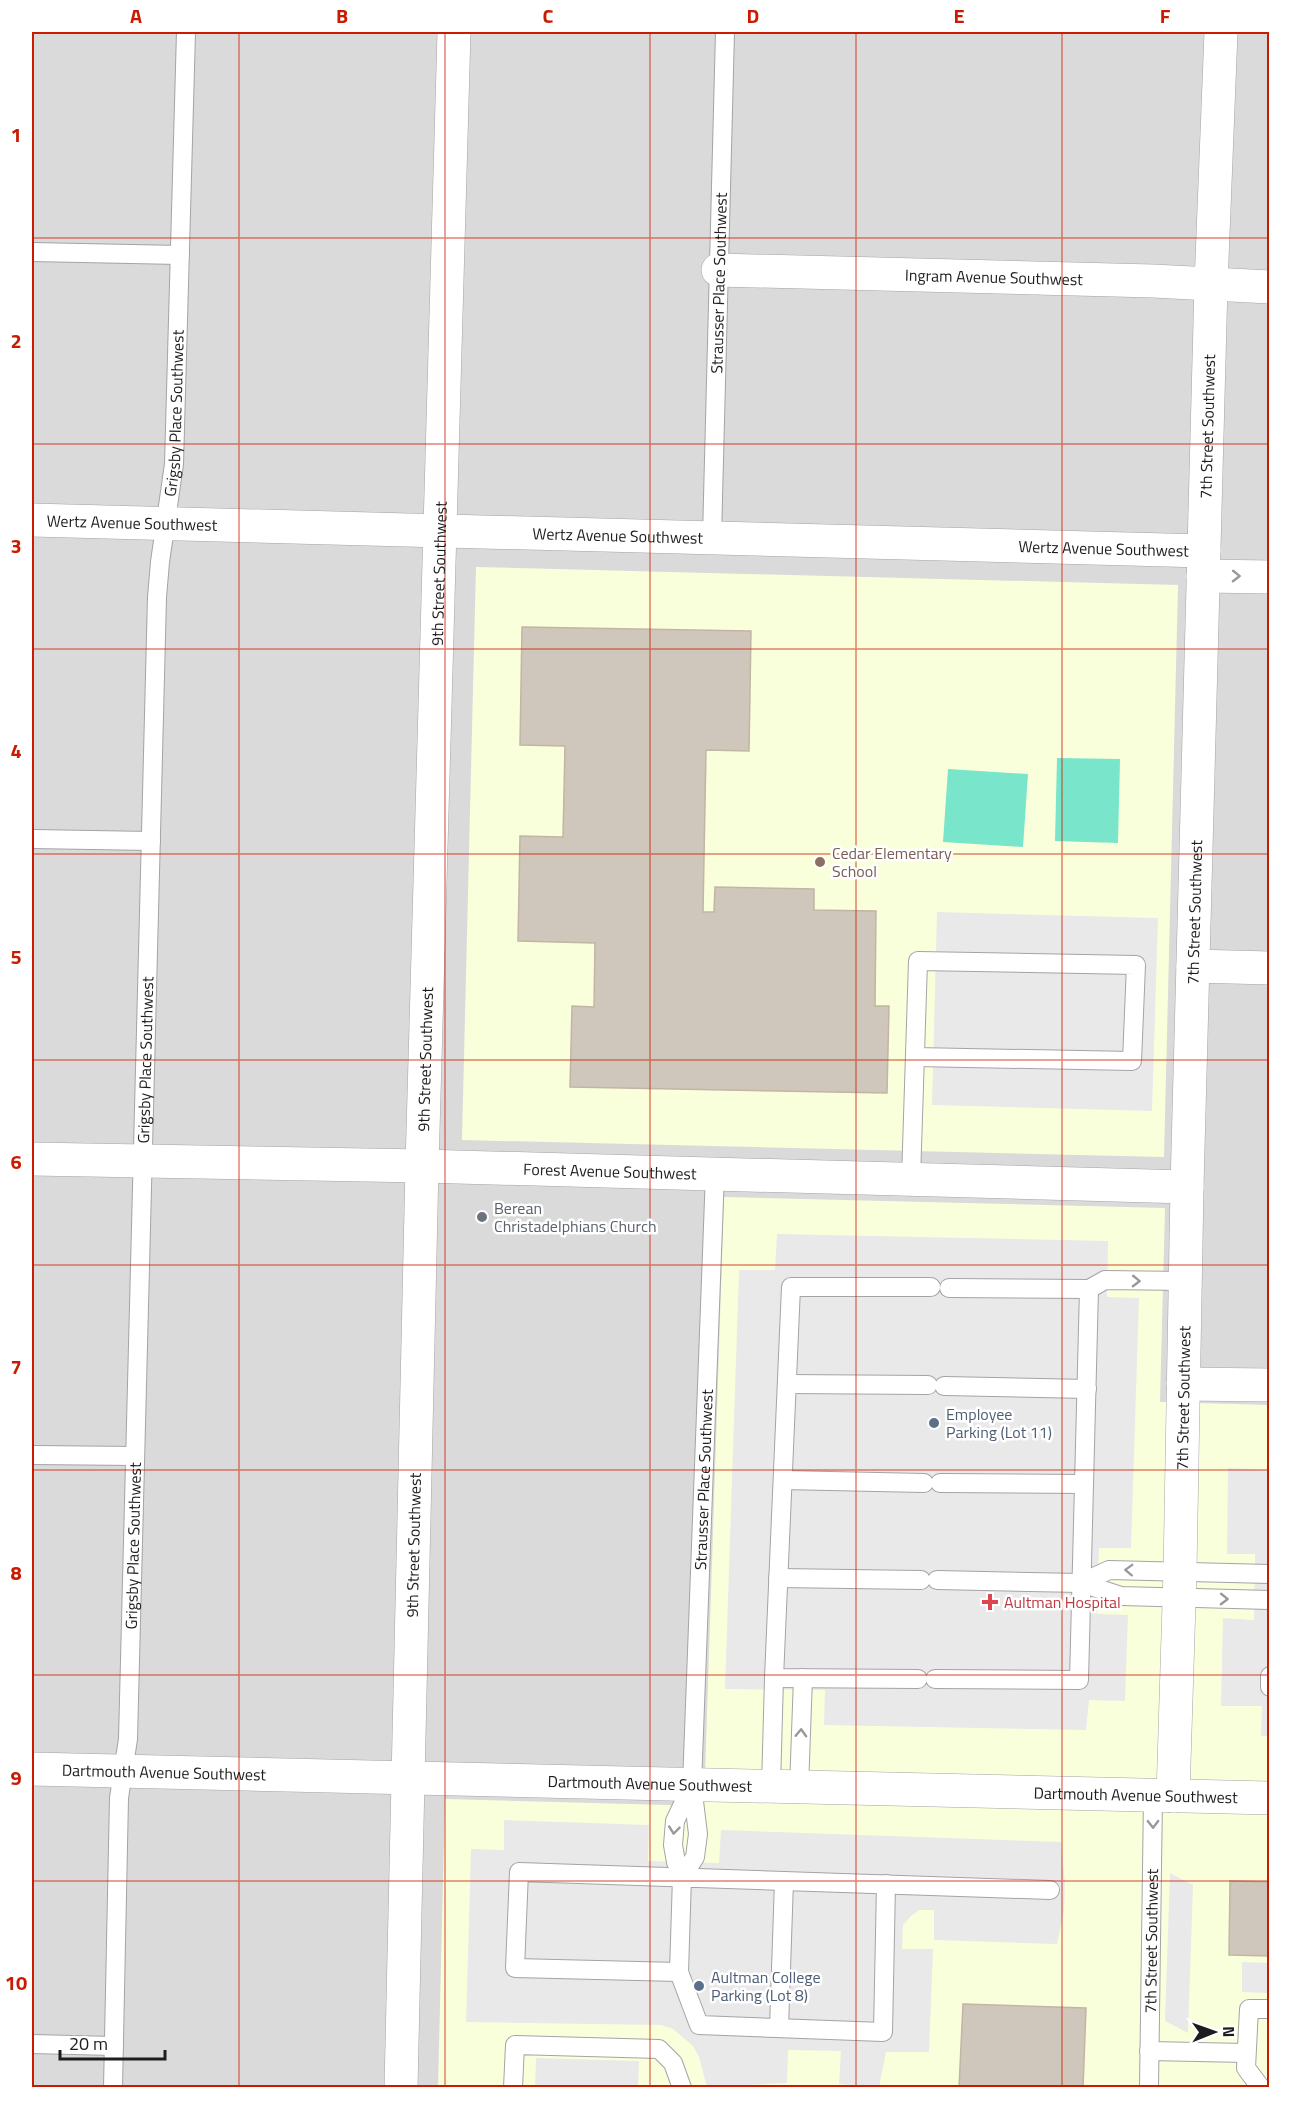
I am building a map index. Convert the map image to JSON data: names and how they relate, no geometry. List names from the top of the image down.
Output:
{
  "streets": {
    "street": [
      "Ingram Avenue Southwest",
      "7th Street Southwest",
      "Wertz Avenue Southwest",
      "9th Street Southwest",
      "Forest Avenue Southwest",
      "Dartmouth Avenue Southwest"
    ],
    "lane": ["Strausser Place Southwest", "Grigsby Place Southwest"]
  },
  "crossings": [
    ["Ingram Avenue Southwest", "Strausser Place Southwest"],
    ["Ingram Avenue Southwest", "7th Street Southwest"],
    ["Strausser Place Southwest", "Wertz Avenue Southwest"],
    ["Strausser Place Southwest", "Forest Avenue Southwest"],
    ["Strausser Place Southwest", "Dartmouth Avenue Southwest"],
    ["Grigsby Place Southwest", "Wertz Avenue Southwest"],
    ["Grigsby Place Southwest", "Forest Avenue Southwest"],
    ["Grigsby Place Southwest", "Dartmouth Avenue Southwest"],
    ["7th Street Southwest", "Wertz Avenue Southwest"],
    ["7th Street Southwest", "Forest Avenue Southwest"],
    ["7th Street Southwest", "Dartmouth Avenue Southwest"],
    ["Wertz Avenue Southwest", "9th Street Southwest"],
    ["9th Street Southwest", "Forest Avenue Southwest"],
    ["9th Street Southwest", "Dartmouth Avenue Southwest"]
  ],
  "places": {
    "other": [
      "Cedar Elementary School",
      "Berean Christadelphians Church",
      "Employee Parking (Lot 11)",
      "Aultman College Parking (Lot 8)"
    ],
    "health": ["Aultman Hospital"]
  },
  "scale_bar": "20 m",
  "north": "right",
  "grid": {
    "columns": [
      "A",
      "B",
      "C",
      "D",
      "E",
      "F"
    ],
    "rows": [
      "1",
      "2",
      "3",
      "4",
      "5",
      "6",
      "7",
      "8",
      "9",
      "10"
    ]
  }
}
